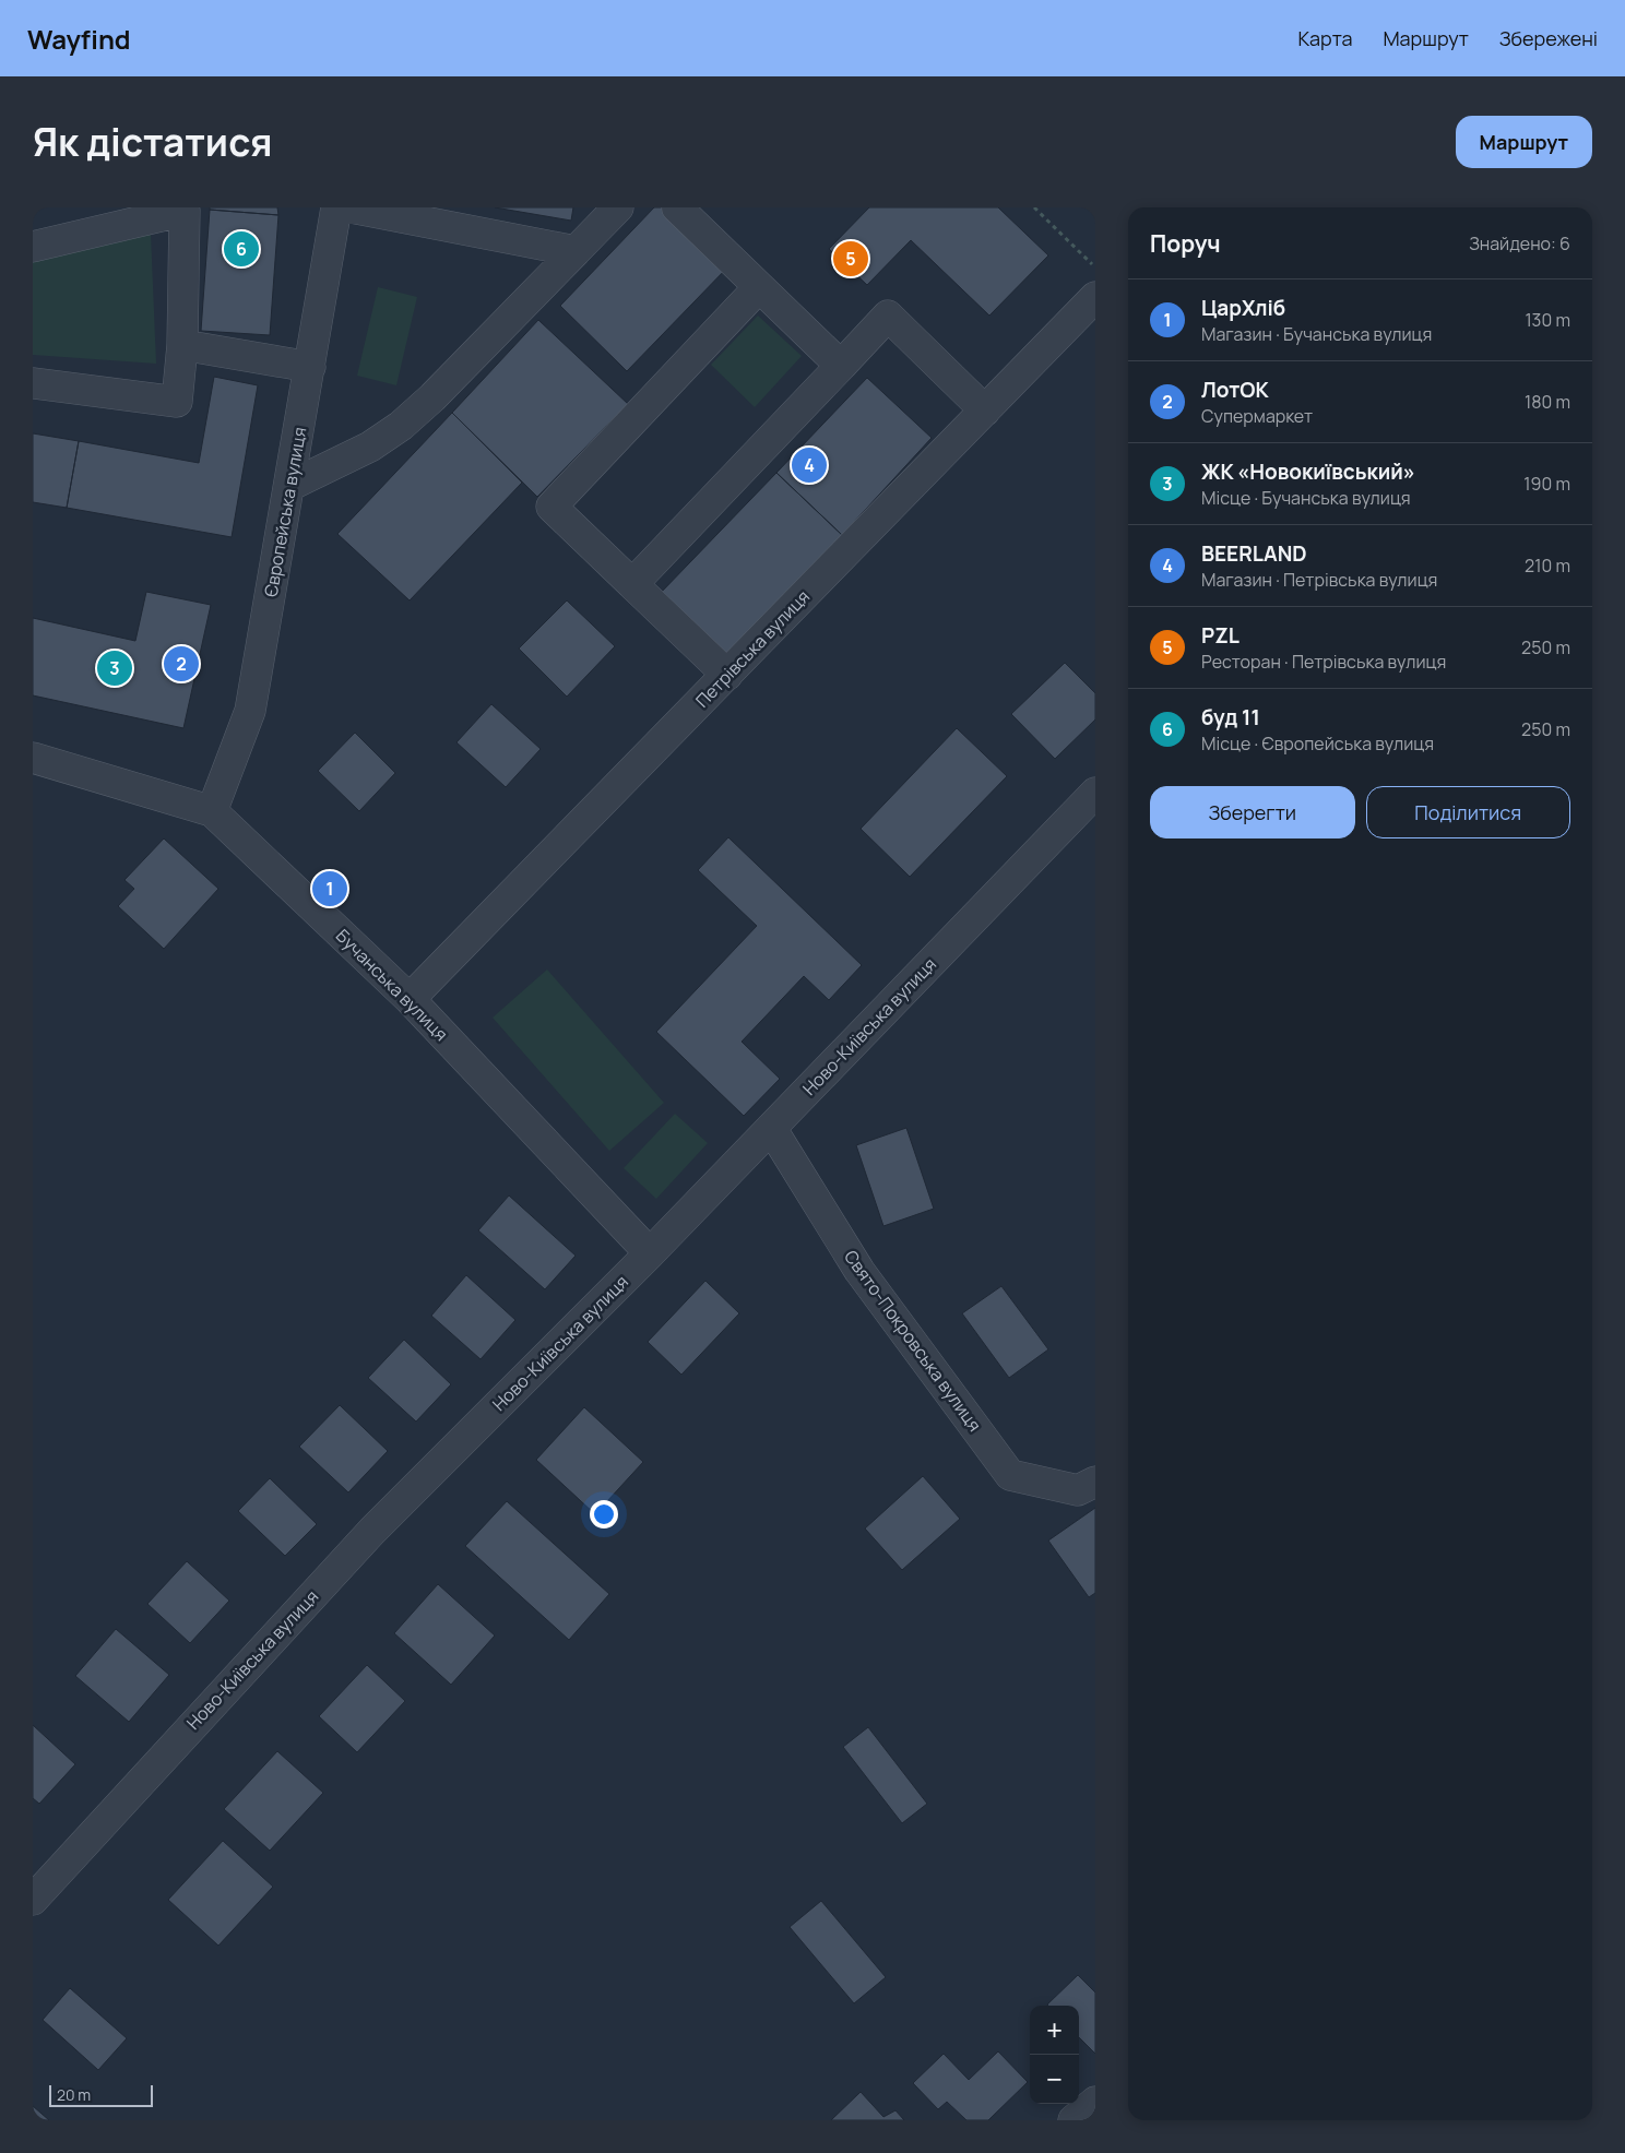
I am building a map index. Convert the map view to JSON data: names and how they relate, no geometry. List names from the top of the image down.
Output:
{
  "streets": {
    "street": [
      "Європейська вулиця",
      "Петрівська вулиця",
      "Бучанська вулиця",
      "Ново-Київська вулиця",
      "Свято-Покровська вулиця"
    ]
  },
  "crossings": [
    ["Європейська вулиця", "Бучанська вулиця"],
    ["Петрівська вулиця", "Бучанська вулиця"],
    ["Бучанська вулиця", "Ново-Київська вулиця"],
    ["Ново-Київська вулиця", "Свято-Покровська вулиця"]
  ],
  "scale_bar": "20 m",
  "page": {
    "header": "Wayfind",
    "nav": ["Карта", "Маршрут", "Збережені"],
    "title": "Як дістатися",
    "buttons": [
      "Маршрут",
      ["Зберегти", "Поділитися"]
    ],
    "heading": ["Поруч", "Знайдено: 6"],
    "pins": [
      "6",
      "5",
      "4",
      "2",
      "3",
      "1"
    ],
    "list": [
      {
        "mark": "1",
        "name": "ЦарХліб",
        "note": "Магазин · Бучанська вулиця",
        "value": "130 m"
      },
      {
        "mark": "2",
        "name": "ЛотОК",
        "note": "Супермаркет",
        "value": "180 m"
      },
      {
        "mark": "3",
        "name": "ЖК «Новокиївський»",
        "note": "Місце · Бучанська вулиця",
        "value": "190 m"
      },
      {
        "mark": "4",
        "name": "BEERLAND",
        "note": "Магазин · Петрівська вулиця",
        "value": "210 m"
      },
      {
        "mark": "5",
        "name": "PZL",
        "note": "Ресторан · Петрівська вулиця",
        "value": "250 m"
      },
      {
        "mark": "6",
        "name": "буд 11",
        "note": "Місце · Європейська вулиця",
        "value": "250 m"
      }
    ],
    "map_buttons": ["+", "−"],
    "scale": "20 m"
  }
}
